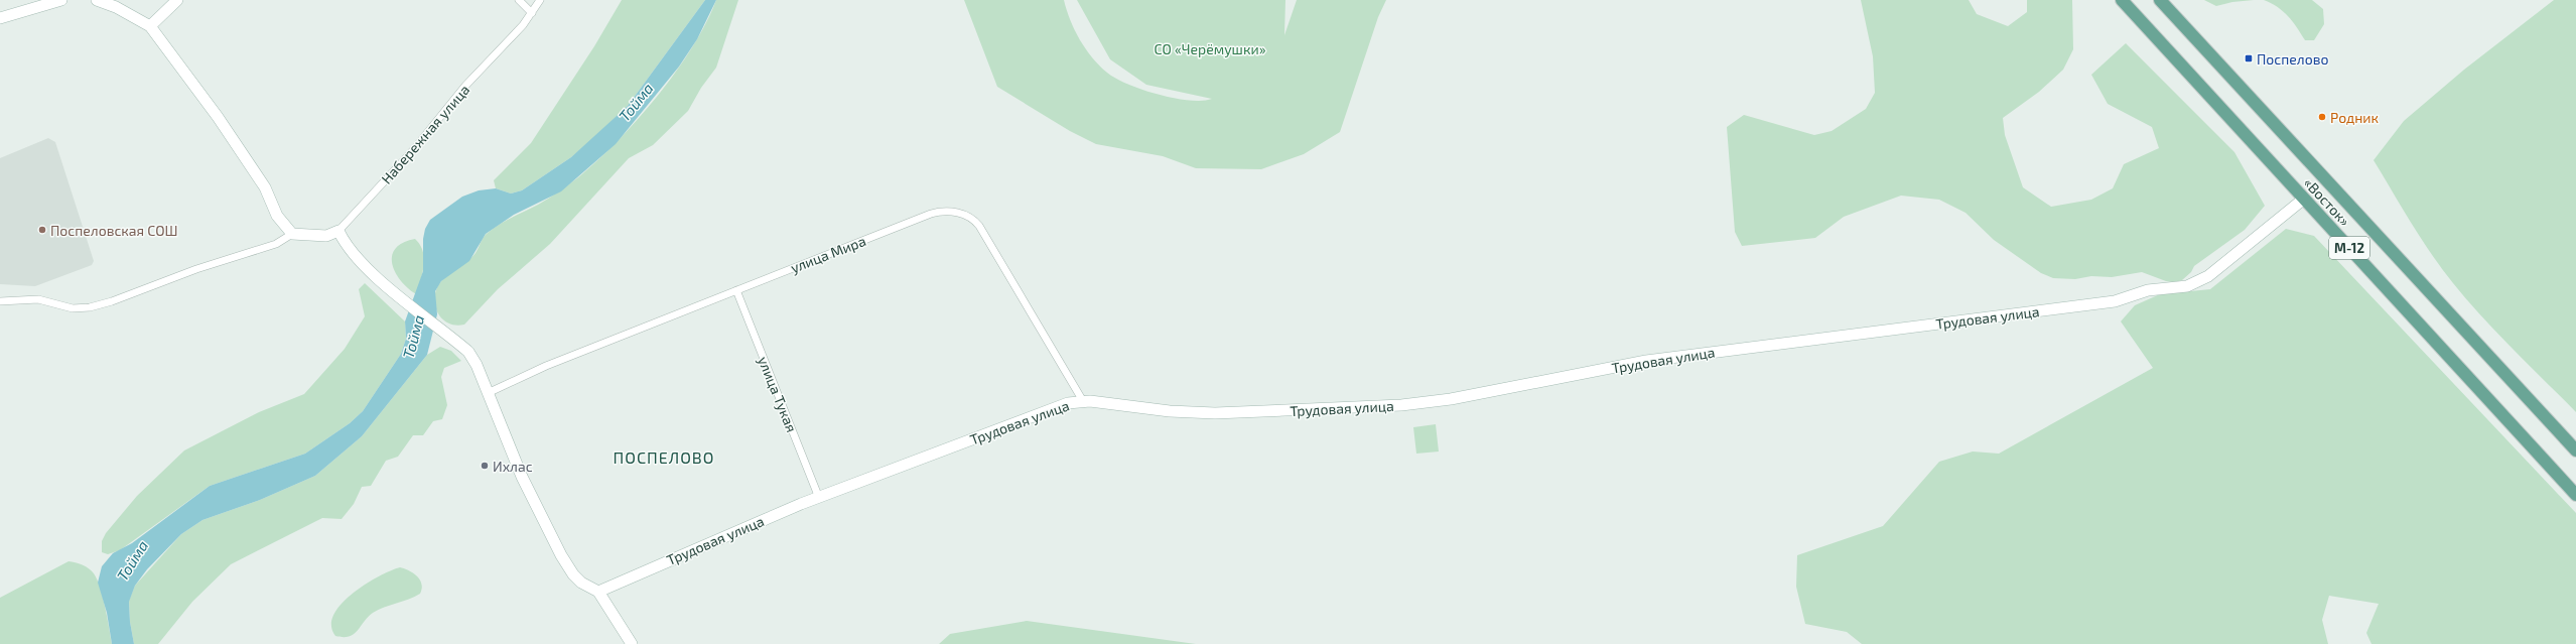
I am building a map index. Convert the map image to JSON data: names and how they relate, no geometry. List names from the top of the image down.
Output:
{
  "streets": {
    "main road": ["«Восток»", "М-12"],
    "street": [
      "Набережная улица",
      "улица Мира",
      "Трудовая улица",
      "улица Тукая"
    ]
  },
  "crossings": [
    ["«Восток»", "Трудовая улица"],
    ["улица Мира", "Трудовая улица"],
    ["улица Мира", "улица Тукая"],
    ["Трудовая улица", "улица Тукая"]
  ],
  "districts": ["ПОСПЕЛОВО"],
  "water": ["Тойма"],
  "parks": ["СО «Черёмушки»"],
  "places": {
    "transit": ["Поспелово"],
    "other": ["Родник", "Поспеловская СОШ", "Ихлас"]
  }
}
